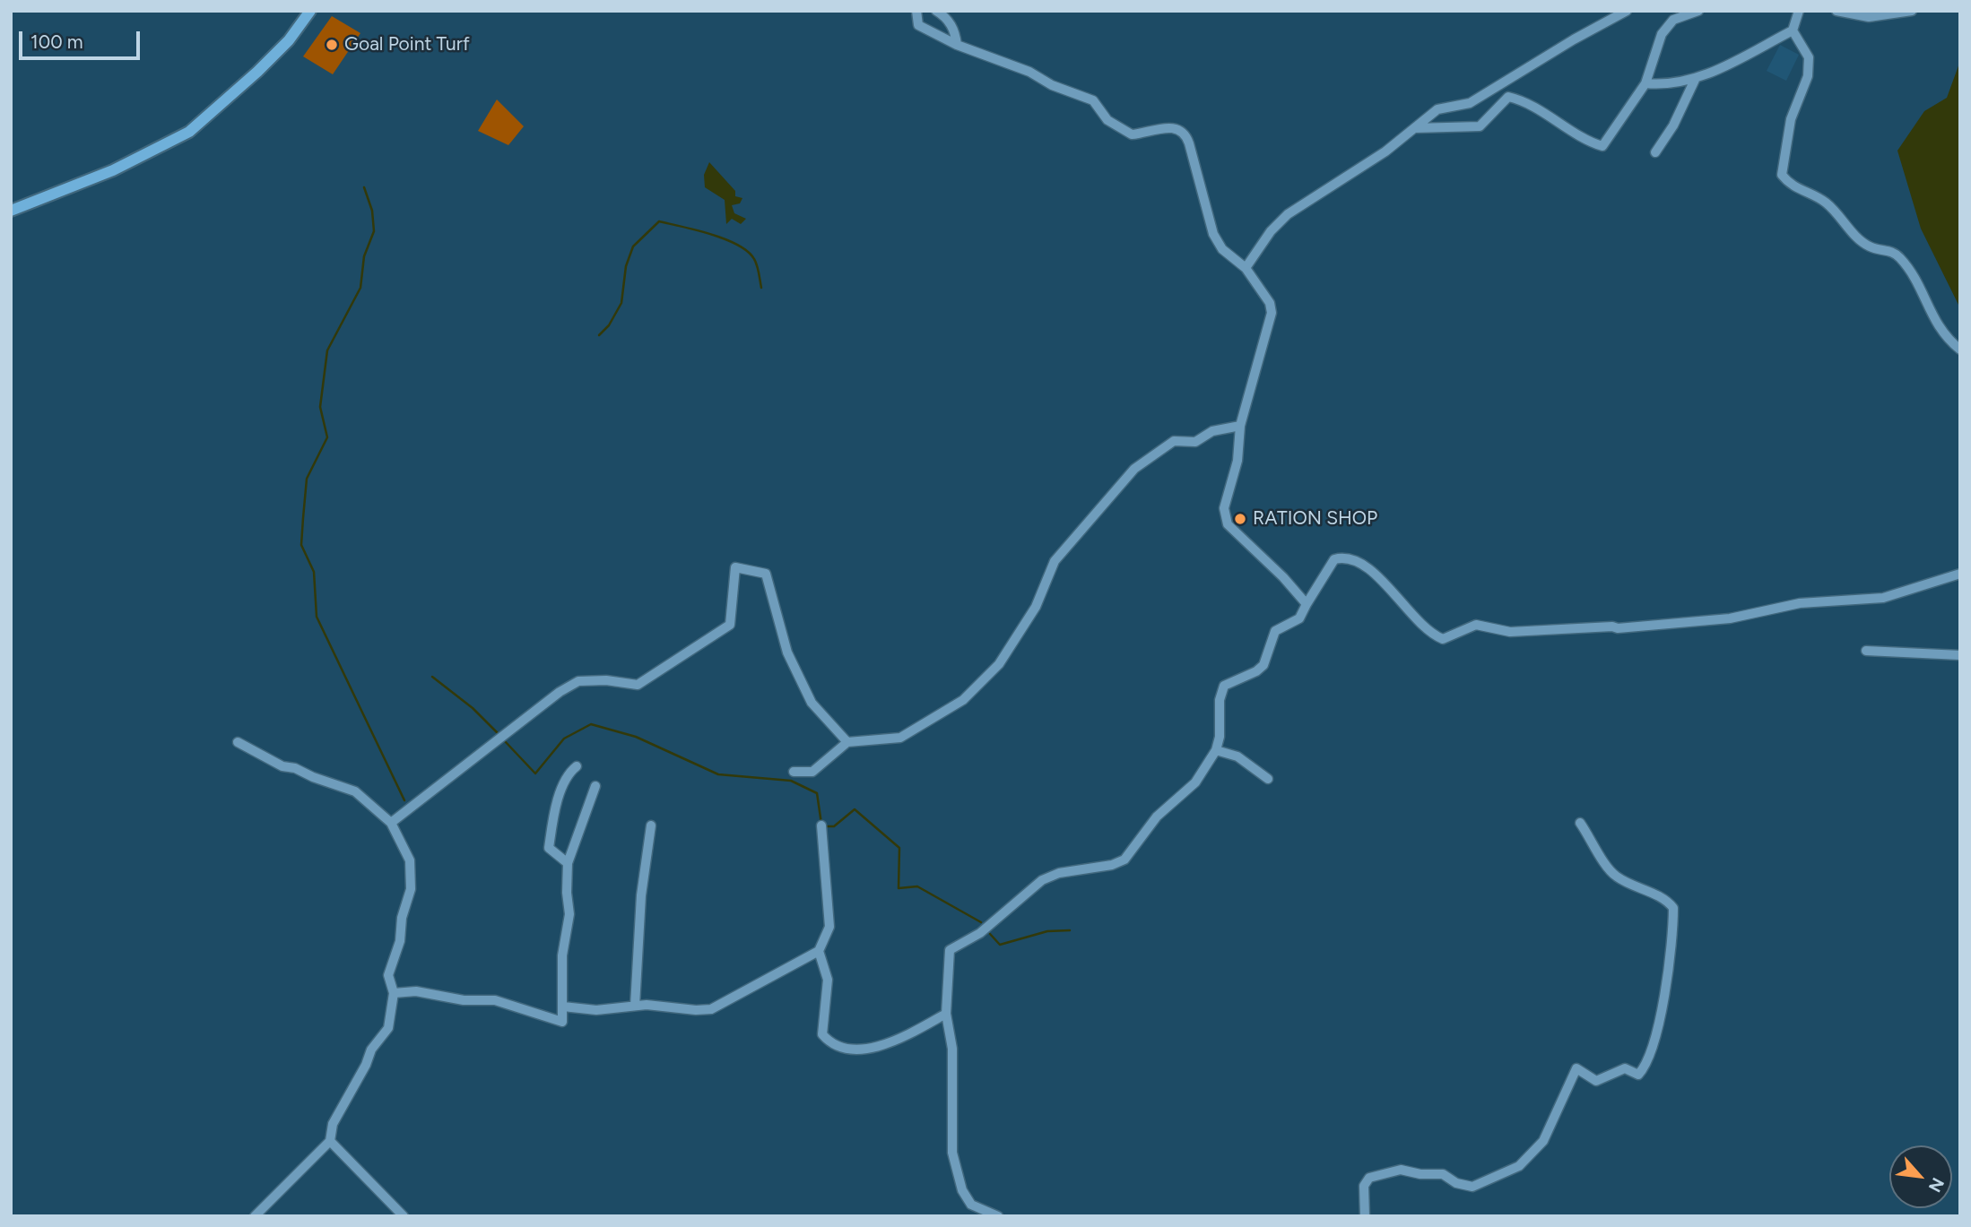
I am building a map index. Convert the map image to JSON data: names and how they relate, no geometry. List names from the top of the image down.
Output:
{
  "places": ["Goal Point Turf", "RATION SHOP"],
  "scale_bar": "100 m",
  "north": "bottom right"
}
